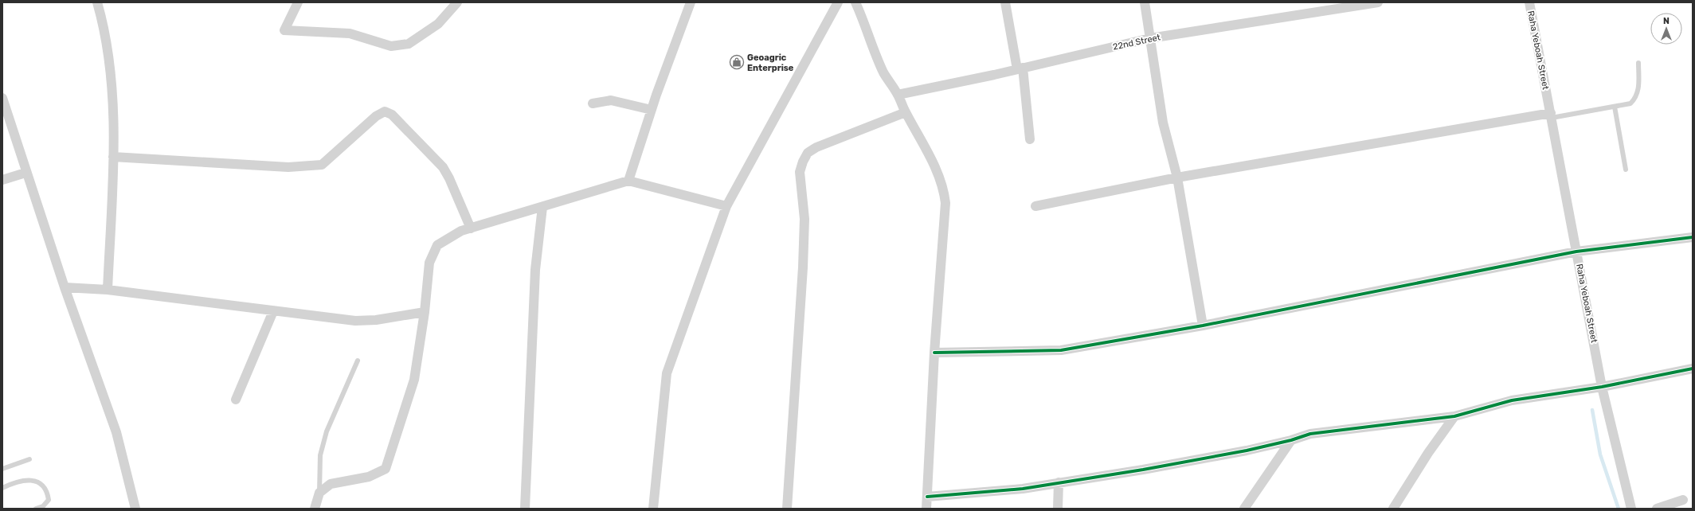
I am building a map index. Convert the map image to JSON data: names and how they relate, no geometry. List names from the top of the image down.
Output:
{
  "streets": {
    "street": ["22nd Street", "Raha Yeboah Street"]
  },
  "places": {
    "shop": ["Geoagric Enterprise"]
  },
  "north": "top"
}
